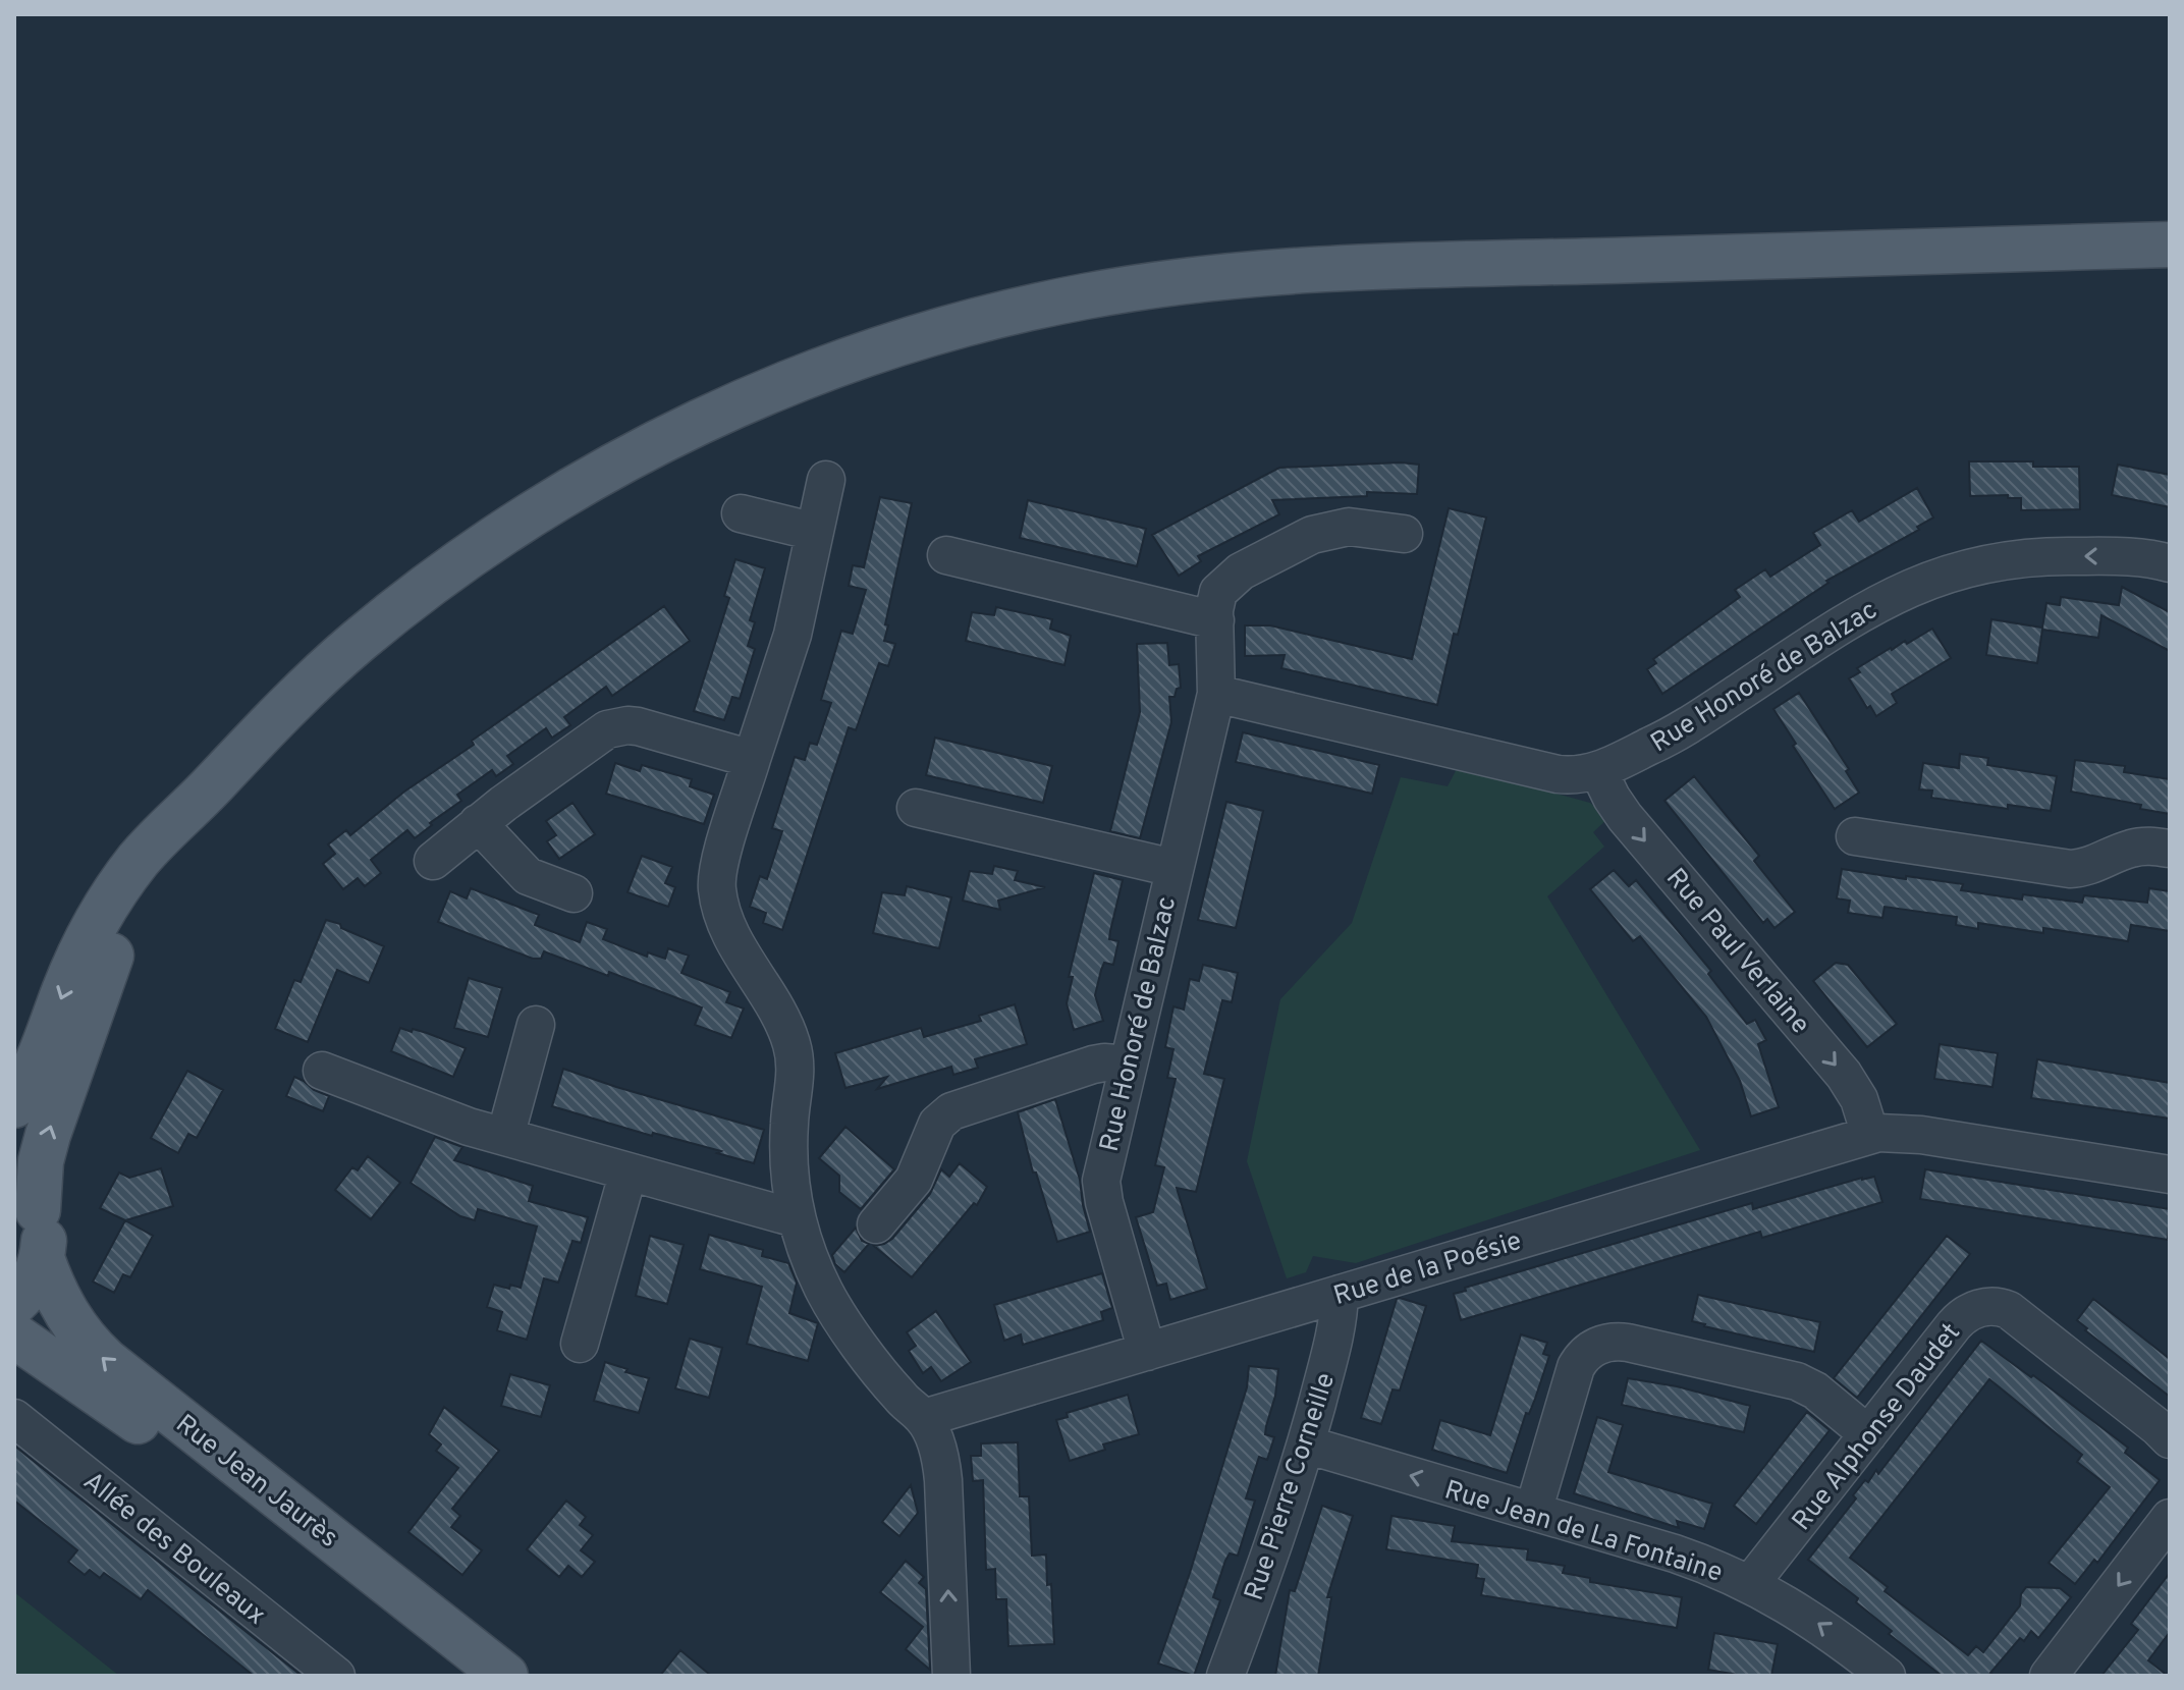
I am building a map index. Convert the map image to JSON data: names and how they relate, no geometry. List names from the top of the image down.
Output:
{
  "streets": {
    "main road": ["Rue Jean Jaurès"],
    "street": [
      "Rue Honoré de Balzac",
      "Rue Paul Verlaine",
      "Rue de la Poésie",
      "Rue Alphonse Daudet",
      "Rue Pierre Corneille",
      "Rue Jean de La Fontaine",
      "Allée des Bouleaux"
    ]
  },
  "crossings": [
    ["Rue Honoré de Balzac", "Rue Paul Verlaine"],
    ["Rue Honoré de Balzac", "Rue de la Poésie"],
    ["Rue Paul Verlaine", "Rue de la Poésie"],
    ["Rue de la Poésie", "Rue Pierre Corneille"],
    ["Rue Alphonse Daudet", "Rue Jean de La Fontaine"],
    ["Rue Pierre Corneille", "Rue Jean de La Fontaine"]
  ],
  "one_way": ["Rue Paul Verlaine", "Rue Jean de La Fontaine"]
}
